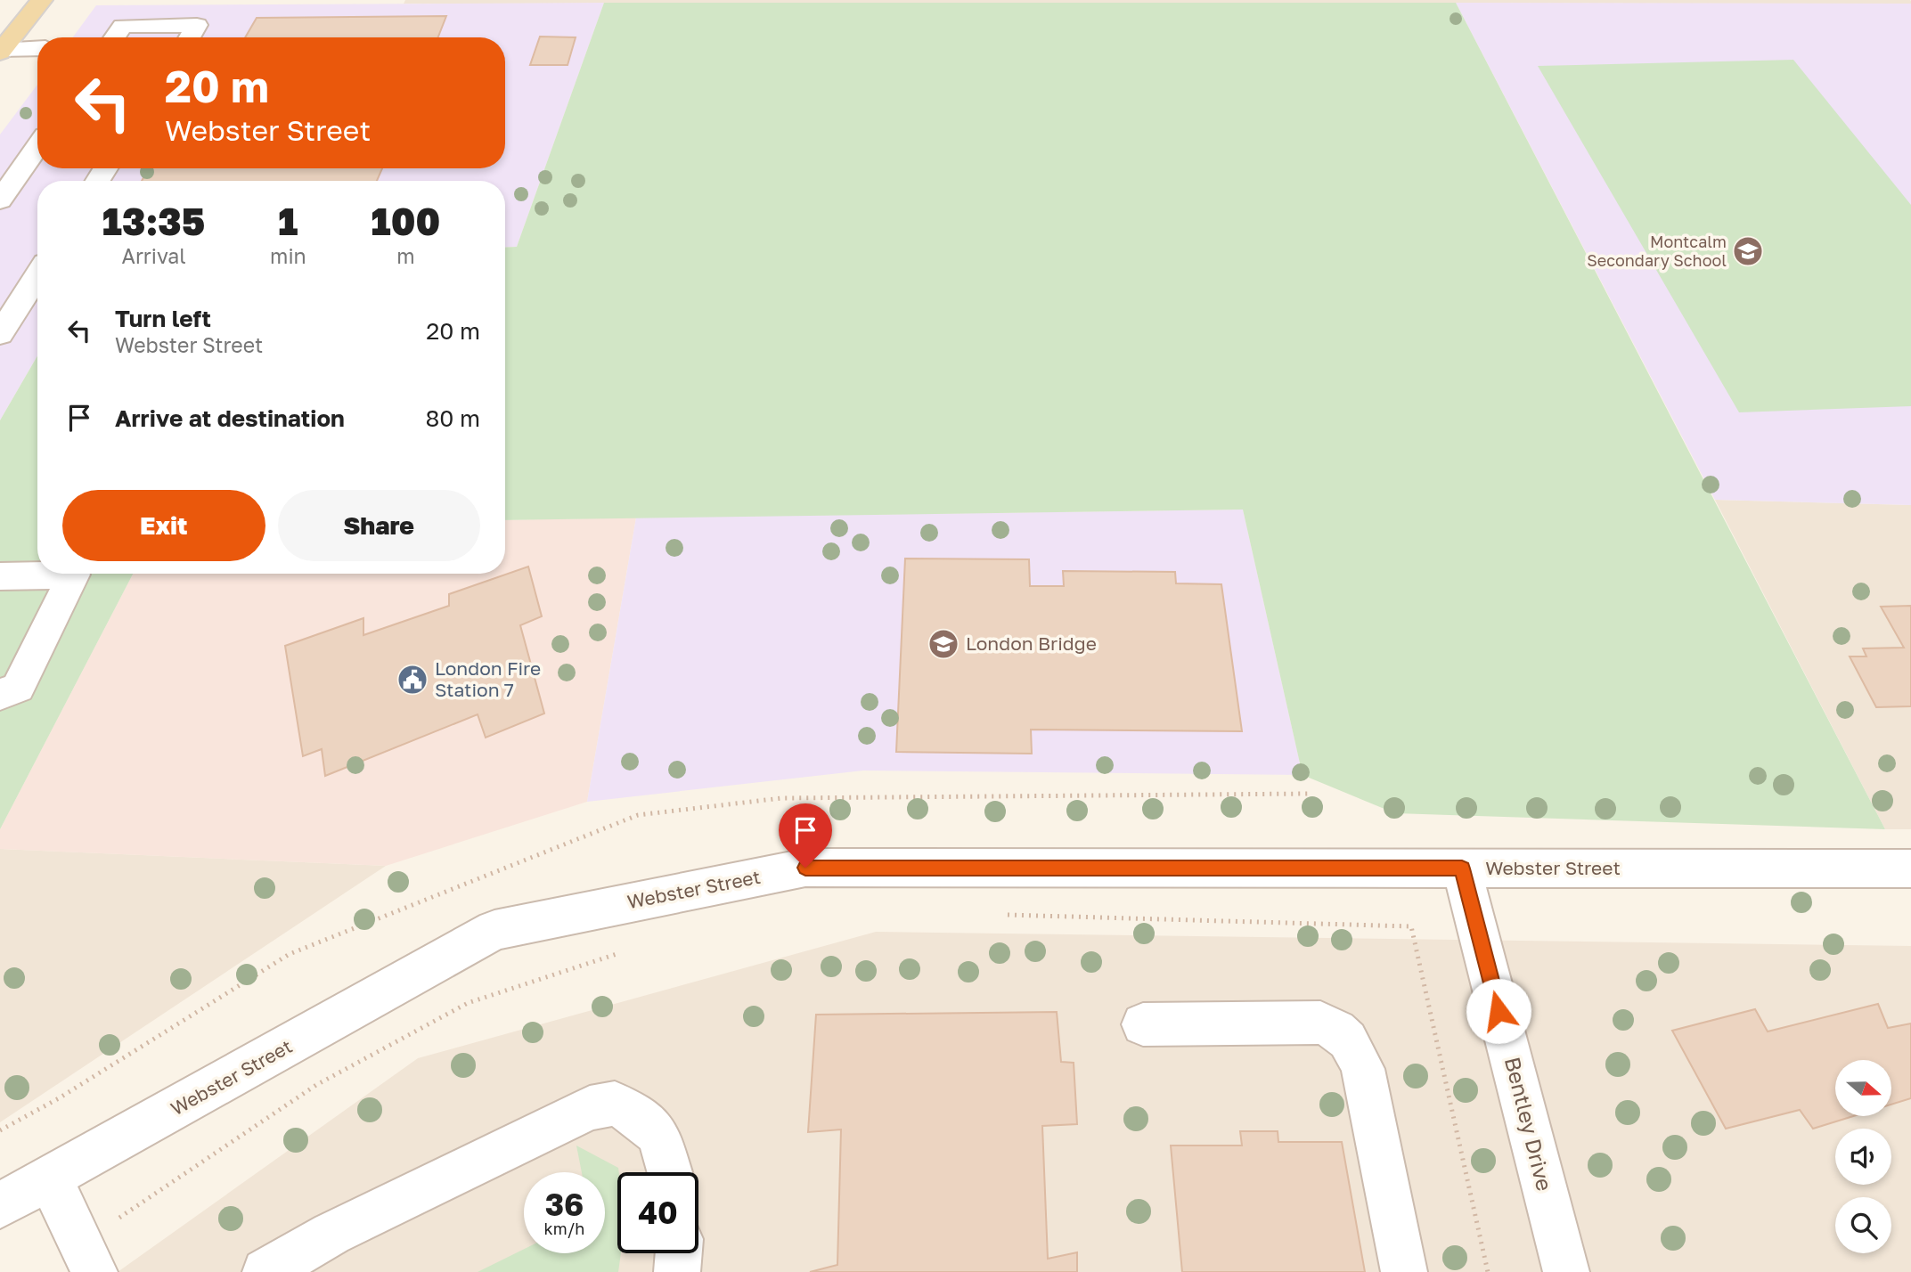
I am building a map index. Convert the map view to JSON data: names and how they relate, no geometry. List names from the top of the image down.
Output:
{
  "streets": {
    "street": ["Webster Street", "Bentley Drive"]
  },
  "crossings": [
    ["Webster Street", "Bentley Drive"]
  ],
  "places": {
    "school or university": ["Montcalm Secondary School", "London Bridge"],
    "public building": ["London Fire Station 7"]
  },
  "north": "right",
  "page": {
    "turn": ["20 m", "Webster Street"],
    "eta": [
      "13:35",
      "Arrival",
      "1",
      "min",
      "100",
      "m"
    ],
    "list": [
      {
        "name": "Turn left",
        "note": "Webster Street",
        "value": "20 m"
      },
      {
        "name": "Arrive at destination",
        "value": "80 m"
      }
    ],
    "buttons": ["Exit", "Share"],
    "speed": "36 km/h",
    "limit": "40"
  }
}
